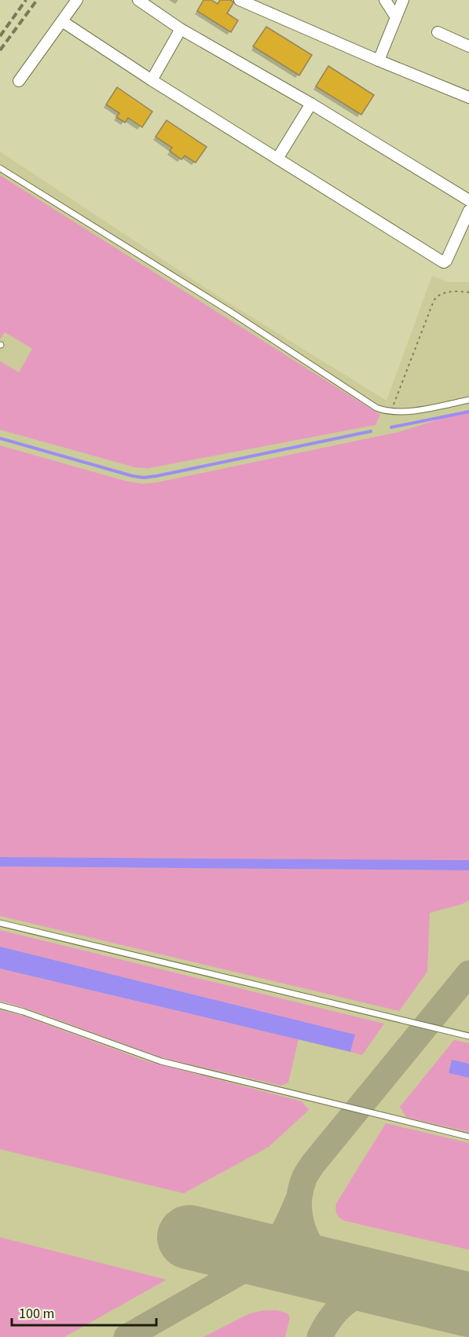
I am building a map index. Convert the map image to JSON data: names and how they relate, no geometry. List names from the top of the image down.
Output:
{
  "scale_bar": "100 m"
}
